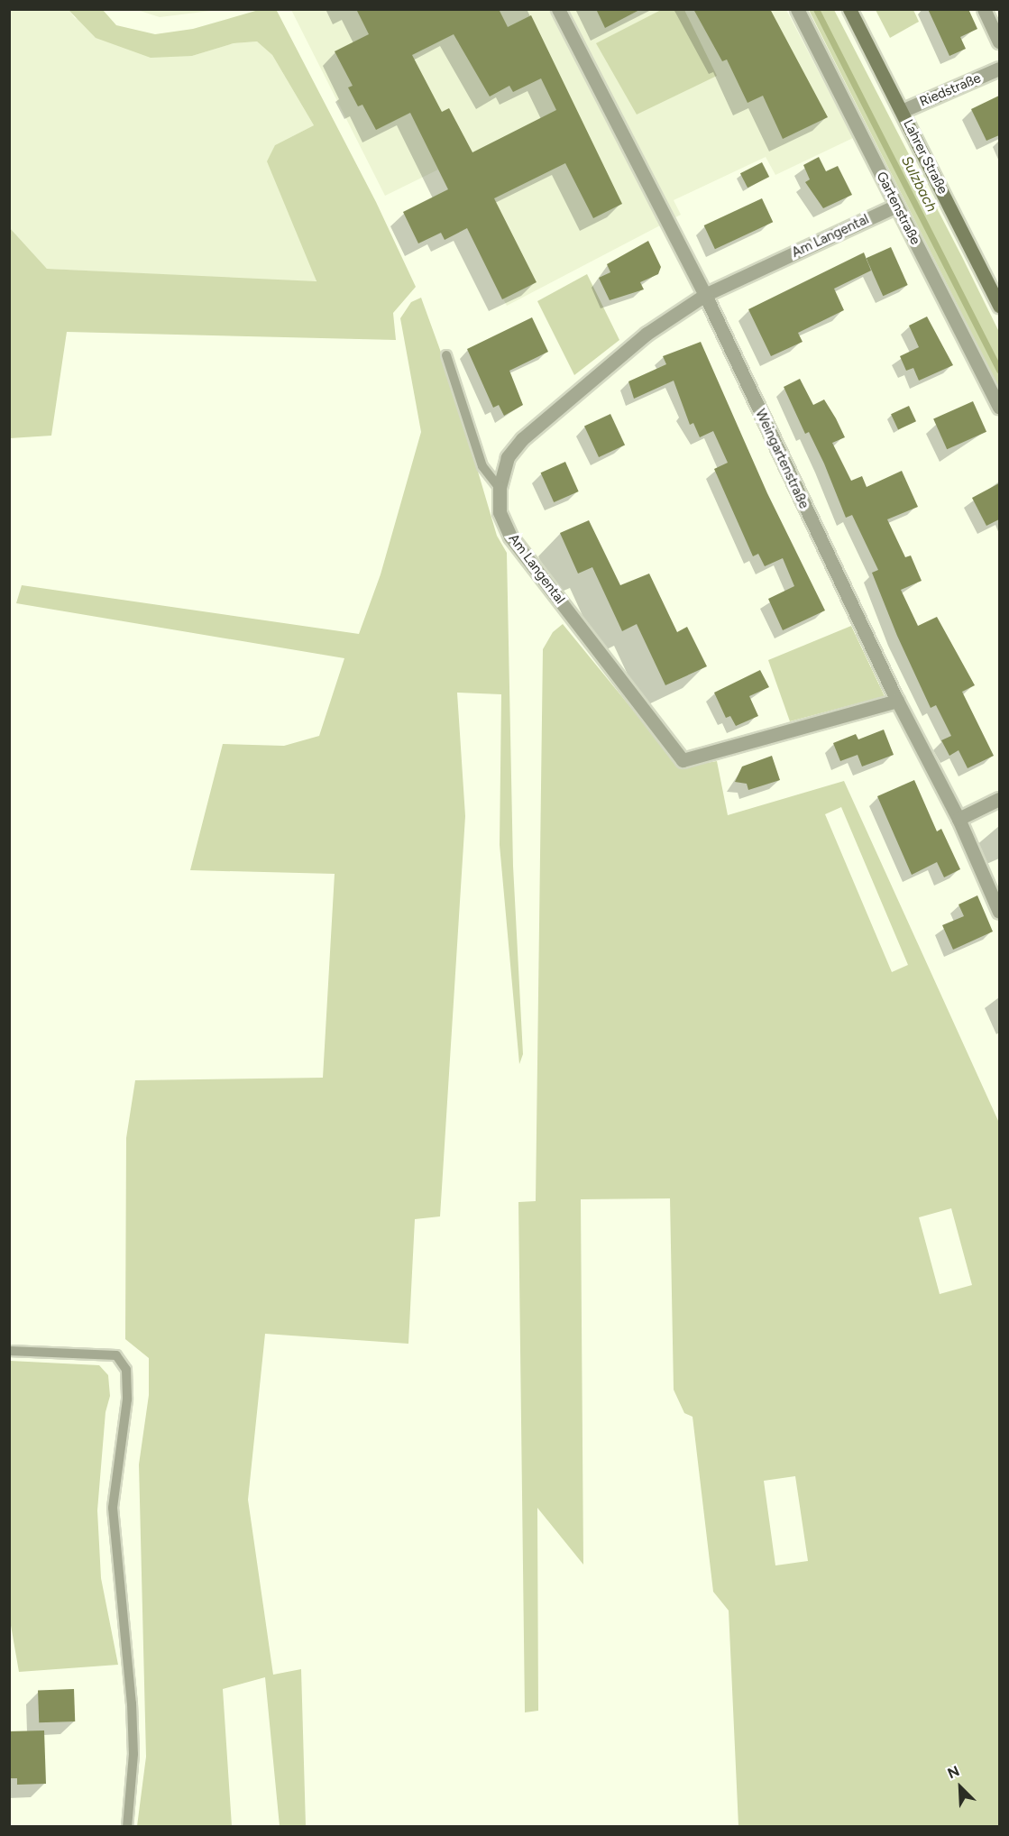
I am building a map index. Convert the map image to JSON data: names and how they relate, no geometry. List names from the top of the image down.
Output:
{
  "streets": {
    "street": [
      "Riedstraße",
      "Lahrer Straße",
      "Gartenstraße",
      "Am Langental",
      "Weingartenstraße"
    ]
  },
  "crossings": [
    ["Riedstraße", "Lahrer Straße"],
    ["Gartenstraße", "Am Langental"],
    ["Am Langental", "Weingartenstraße"]
  ],
  "water": ["Sulzbach"],
  "north": "top left"
}
